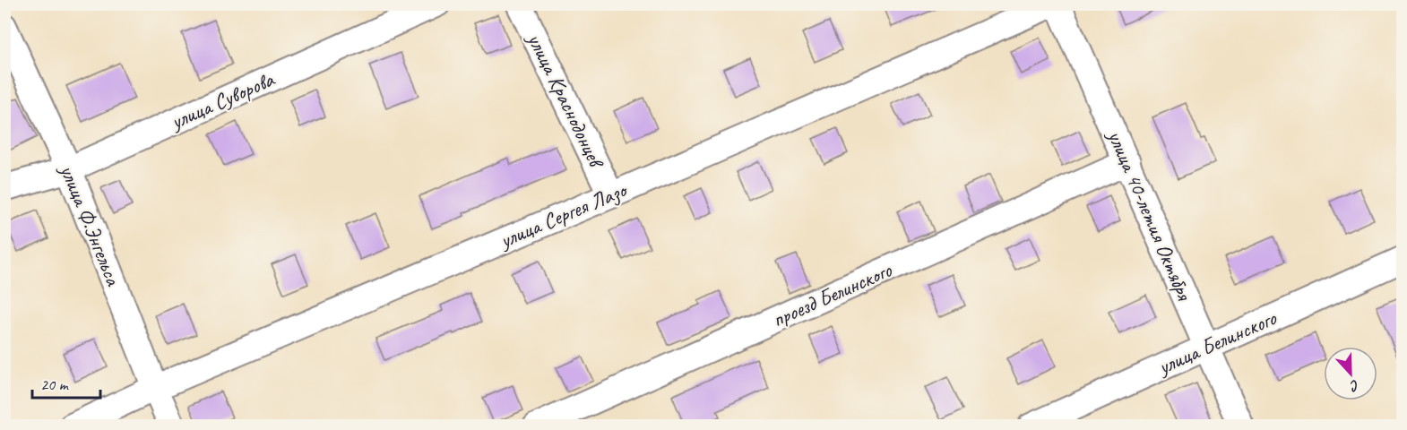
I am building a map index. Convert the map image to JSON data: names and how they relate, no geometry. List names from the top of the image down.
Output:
{
  "streets": {
    "street": [
      "улица Краснодонцев",
      "улица Суворова",
      "улица Сергея Лазо",
      "улица 40-летия Октября",
      "улица Ф.Энгельса",
      "проезд Белинского",
      "улица Белинского"
    ]
  },
  "crossings": [
    ["улица Краснодонцев", "улица Сергея Лазо"],
    ["улица Суворова", "улица Ф.Энгельса"],
    ["улица Сергея Лазо", "улица 40-летия Октября"],
    ["улица Сергея Лазо", "улица Ф.Энгельса"],
    ["улица 40-летия Октября", "проезд Белинского"],
    ["улица 40-летия Октября", "улица Белинского"]
  ],
  "scale_bar": "20 m",
  "north": "bottom"
}
